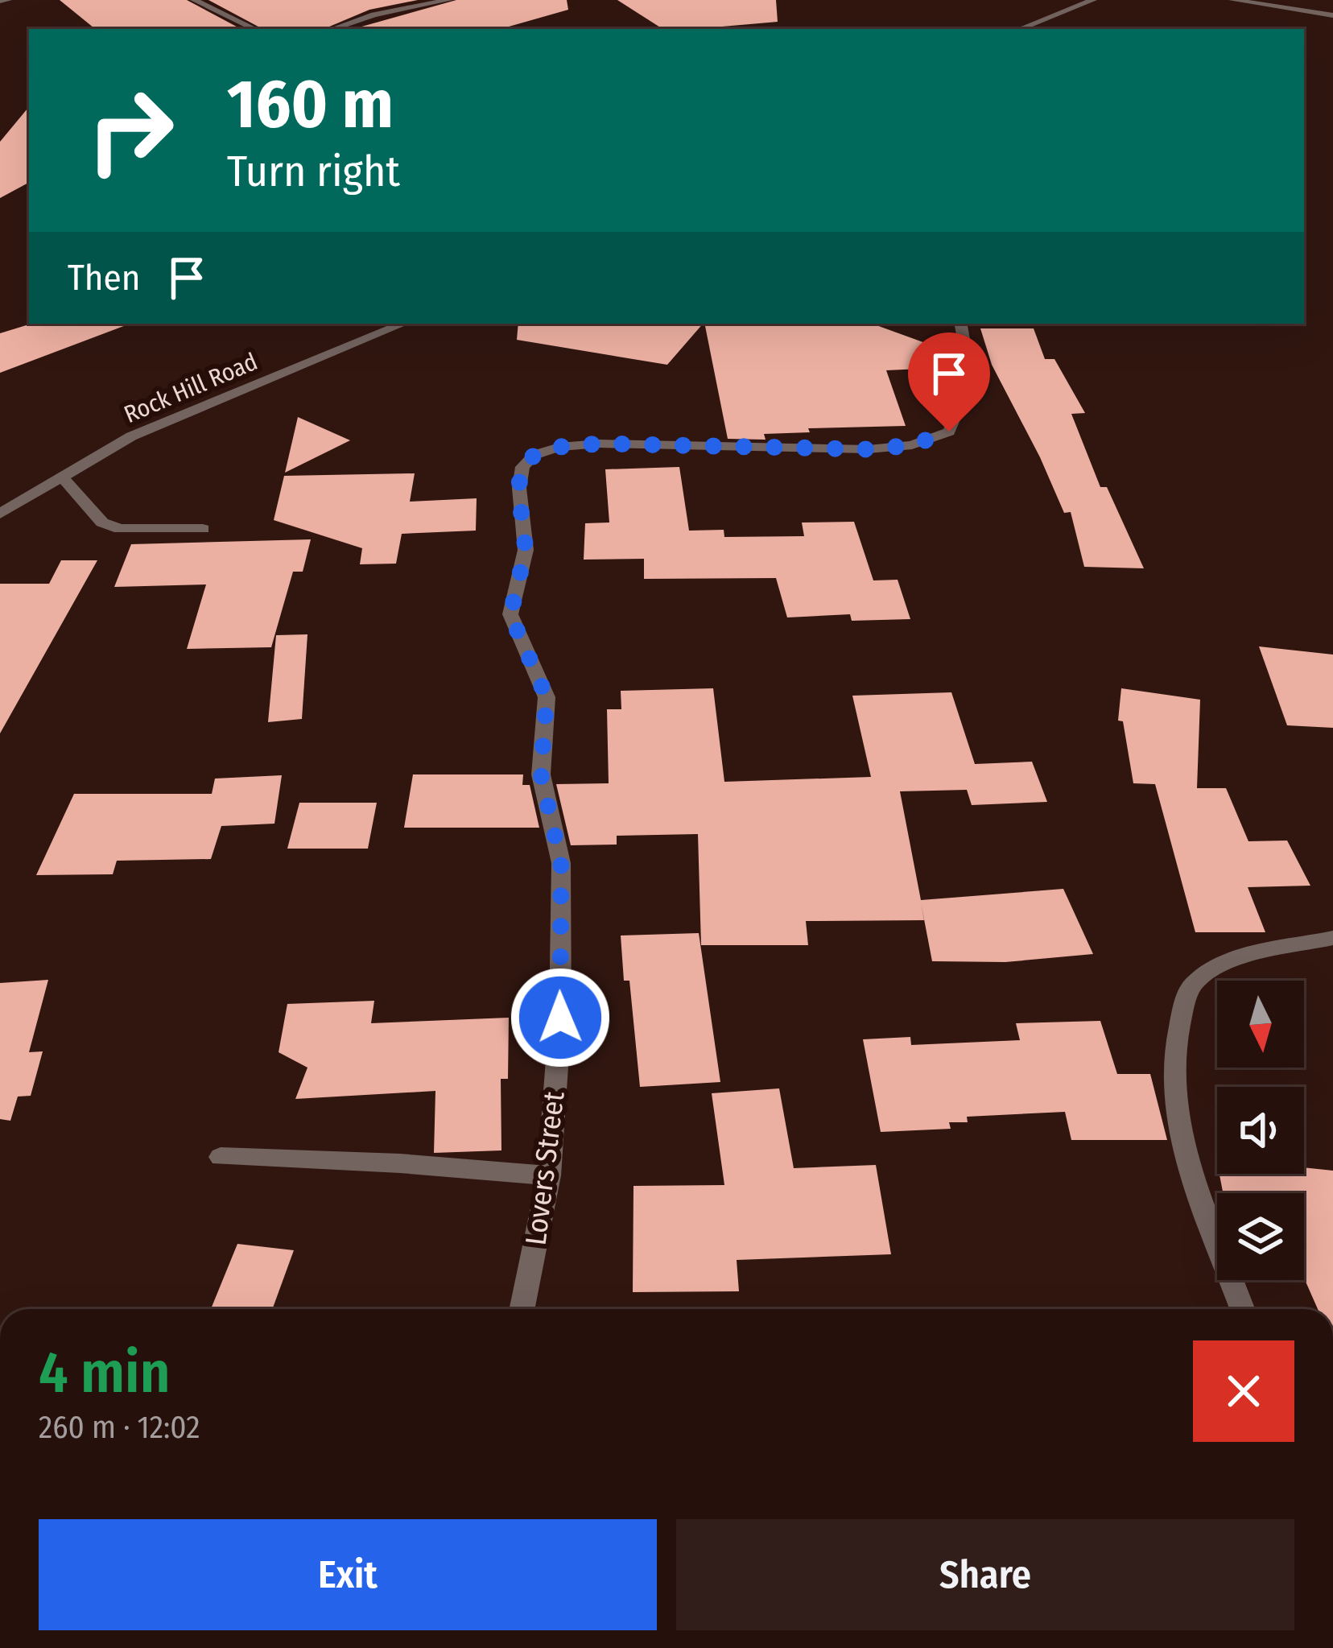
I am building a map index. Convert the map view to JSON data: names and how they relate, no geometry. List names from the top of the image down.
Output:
{
  "streets": {
    "street": ["Rock Hill Road", "Lovers Street"]
  },
  "north": "bottom",
  "page": {
    "turn": ["160 m", "Turn right"],
    "then": "Then",
    "heading": ["4 min", "260 m · 12:02"],
    "buttons": ["Exit", "Share"]
  }
}
